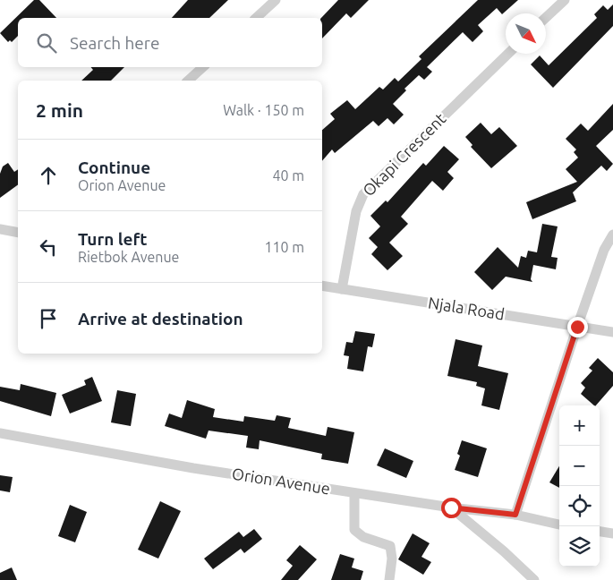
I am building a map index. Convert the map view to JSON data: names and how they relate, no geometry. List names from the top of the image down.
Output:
{
  "streets": {
    "street": ["Okapi Crescent", "Njala Road", "Orion Avenue"]
  },
  "crossings": [
    ["Okapi Crescent", "Njala Road"]
  ],
  "north": "bottom right",
  "page": {
    "search": "Search here",
    "heading": ["2 min", "Walk · 150 m"],
    "list": [
      ["Continue", "Orion Avenue", "40 m"],
      ["Turn left", "Rietbok Avenue", "110 m"],
      "Arrive at destination"
    ],
    "map_buttons": ["+", "−"]
  }
}
